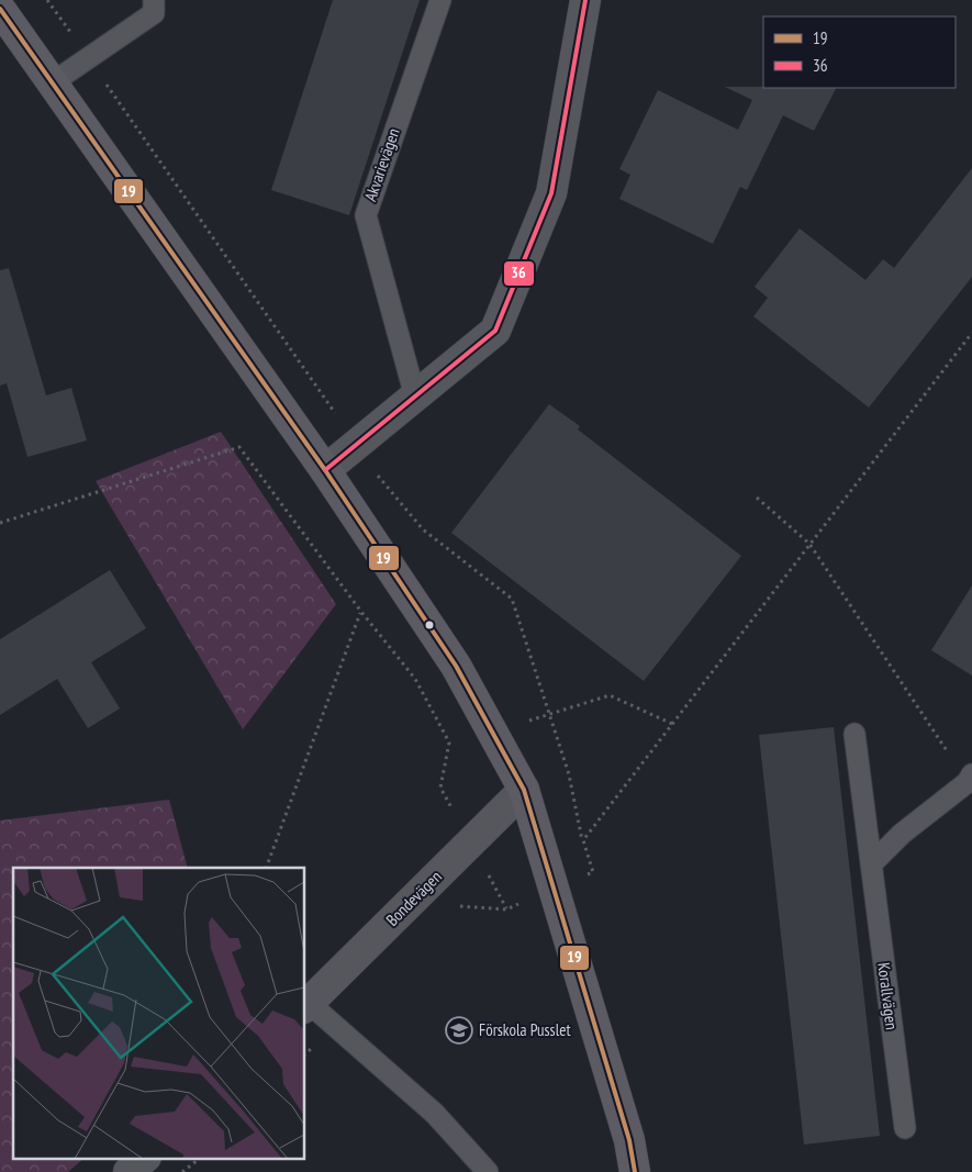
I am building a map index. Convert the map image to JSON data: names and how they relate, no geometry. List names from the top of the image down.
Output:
{
  "streets": {
    "street": ["Bondevägen"],
    "lane": ["Akvarievägen", "Korallvägen"]
  },
  "places": {
    "school or university": ["Förskola Pusslet"]
  },
  "lines": ["transit line 36", "transit line 19"],
  "legend": ["19", "36"]
}
